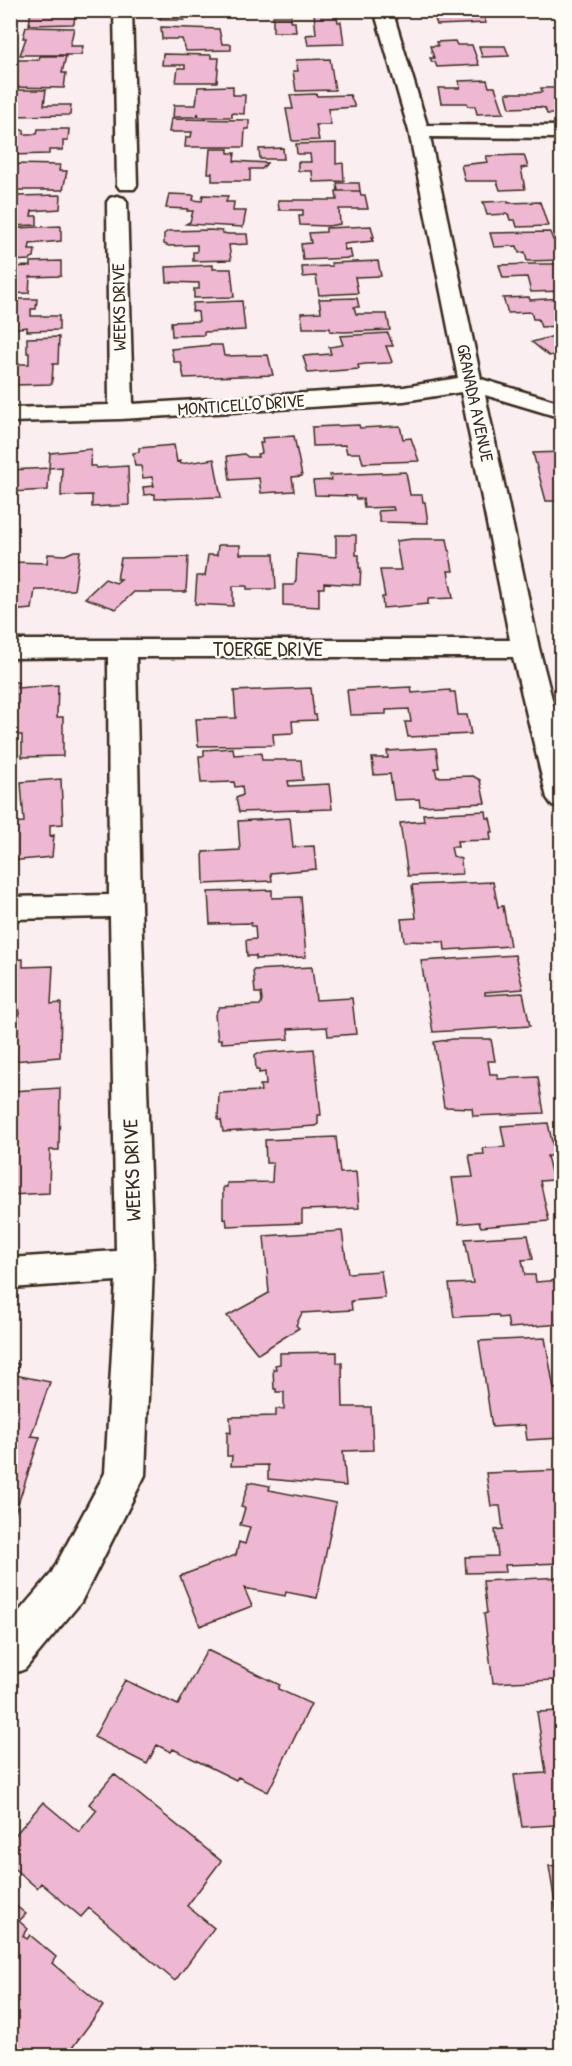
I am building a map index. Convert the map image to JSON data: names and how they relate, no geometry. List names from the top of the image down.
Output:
{
  "streets": {
    "street": [
      "WEEKS DRIVE",
      "GRANADA AVENUE",
      "MONTICELLO DRIVE",
      "TOERGE DRIVE"
    ]
  },
  "crossings": [
    ["WEEKS DRIVE", "MONTICELLO DRIVE"],
    ["WEEKS DRIVE", "TOERGE DRIVE"],
    ["GRANADA AVENUE", "MONTICELLO DRIVE"],
    ["GRANADA AVENUE", "TOERGE DRIVE"]
  ]
}
